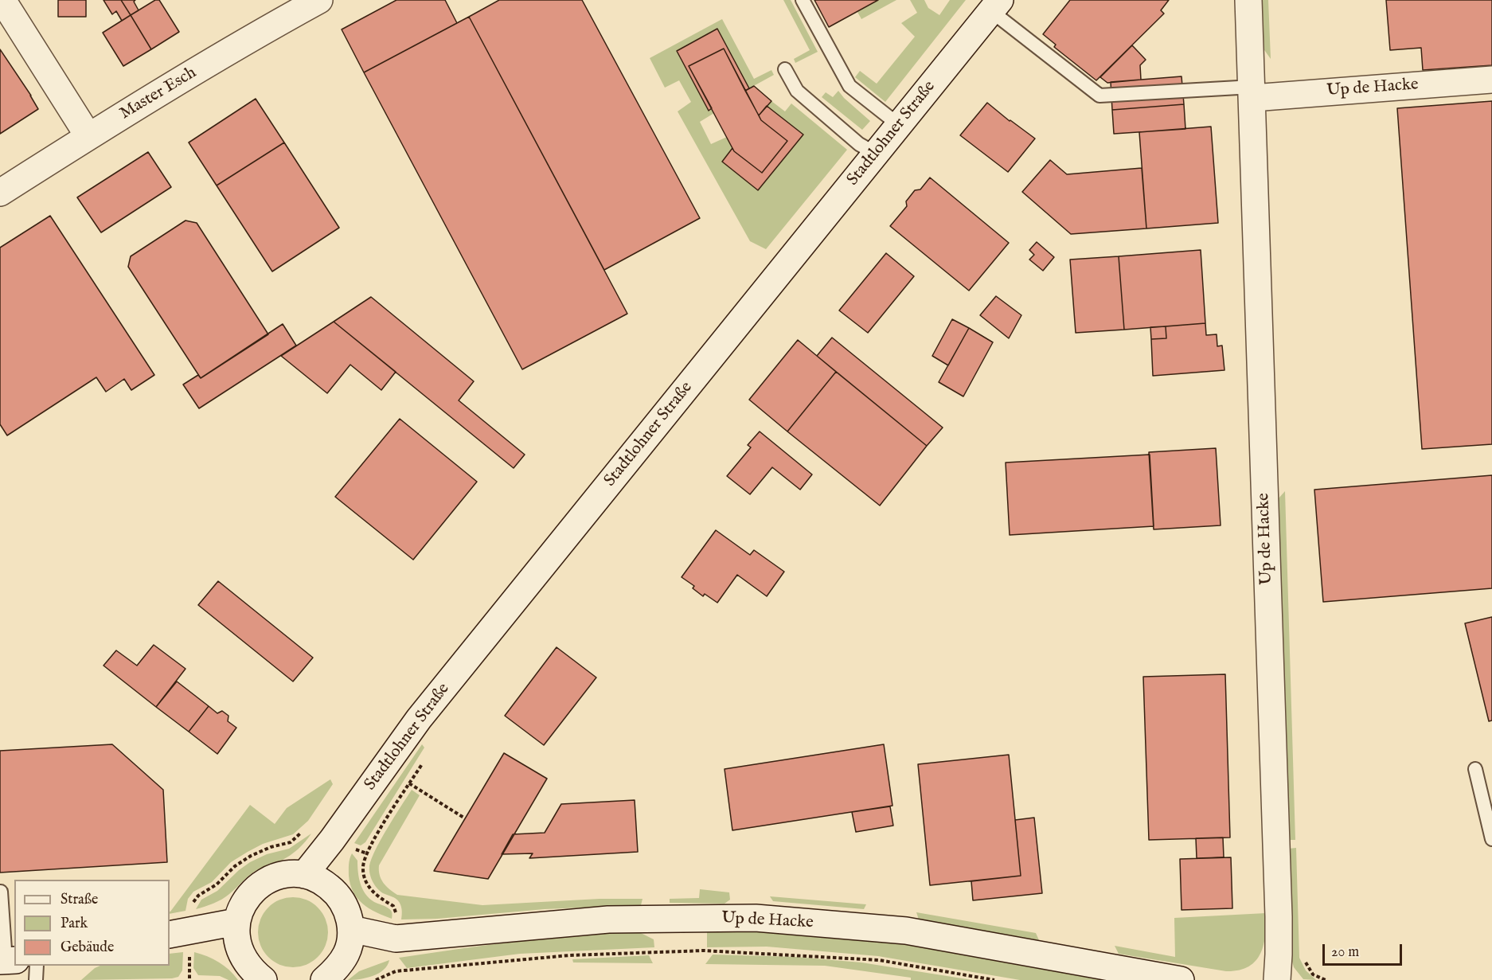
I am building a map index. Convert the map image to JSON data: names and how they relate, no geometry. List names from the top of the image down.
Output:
{
  "streets": {
    "street": ["Up de Hacke", "Master Esch", "Stadtlohner Straße"]
  },
  "legend": ["Straße", "Park", "Gebäude"],
  "scale_bar": "20 m"
}
